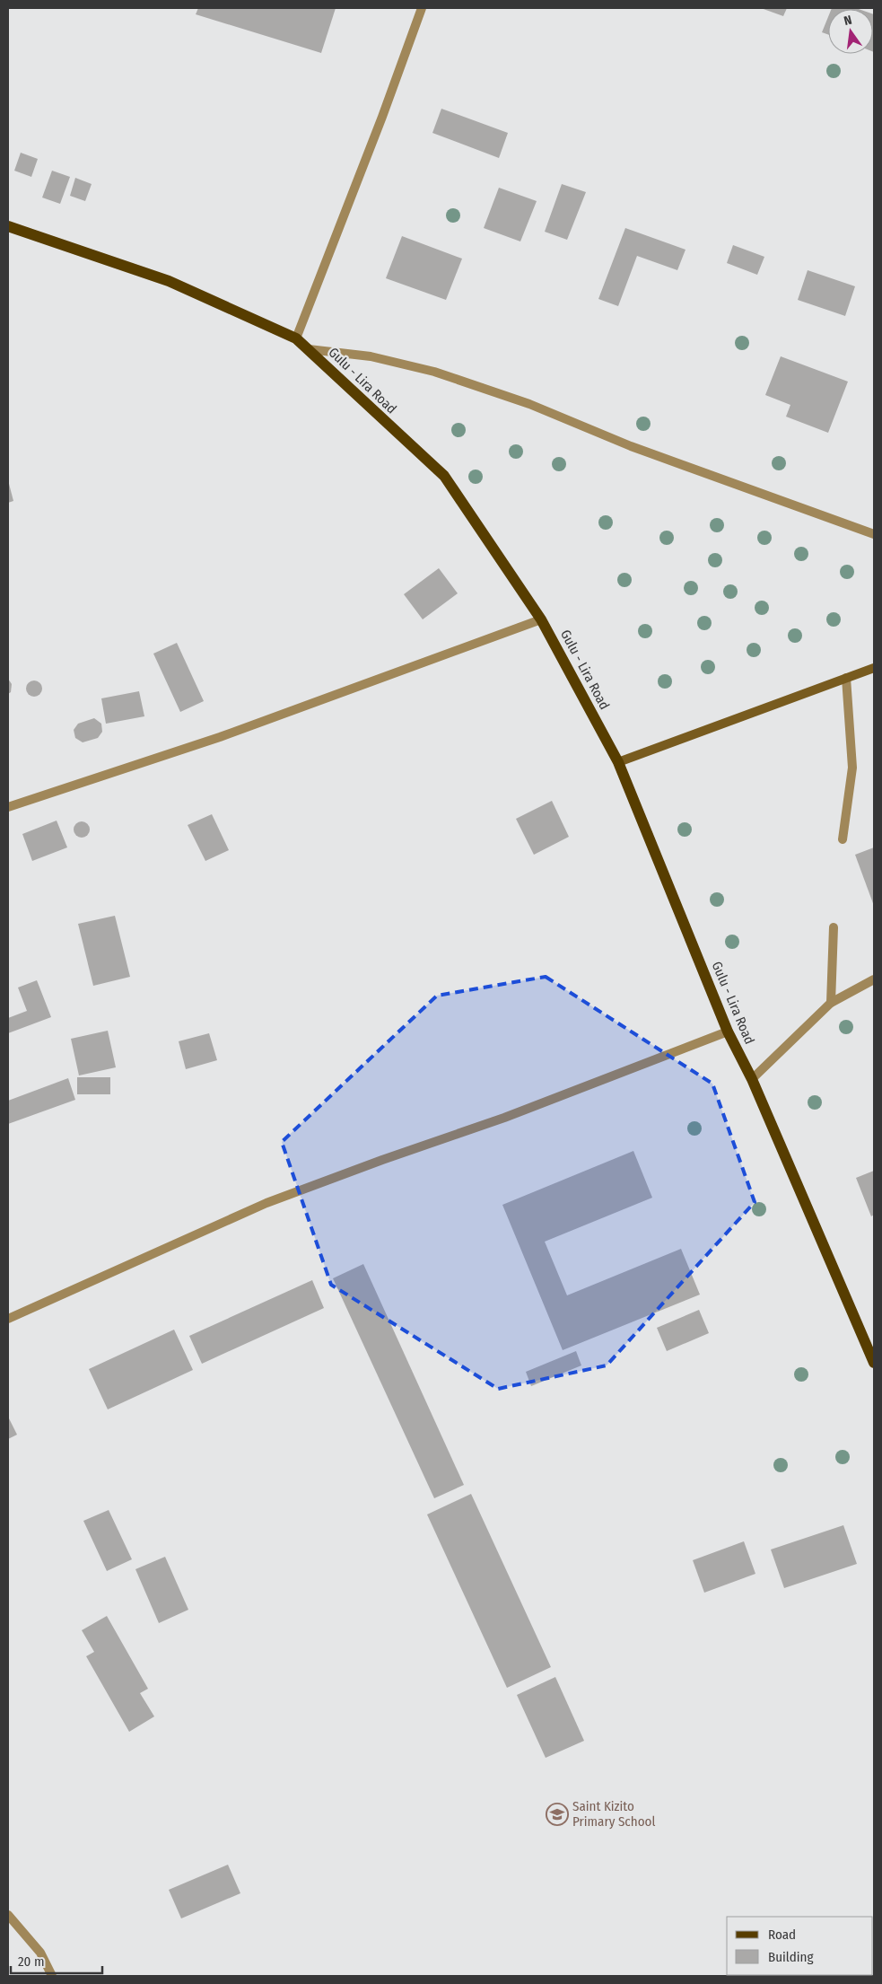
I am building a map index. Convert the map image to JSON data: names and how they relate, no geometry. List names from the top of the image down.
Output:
{
  "streets": {
    "main road": ["Gulu - Lira Road"]
  },
  "places": {
    "school or university": ["Saint Kizito Primary School"]
  },
  "legend": ["Road", "Building"],
  "scale_bar": "20 m",
  "north": "top"
}
